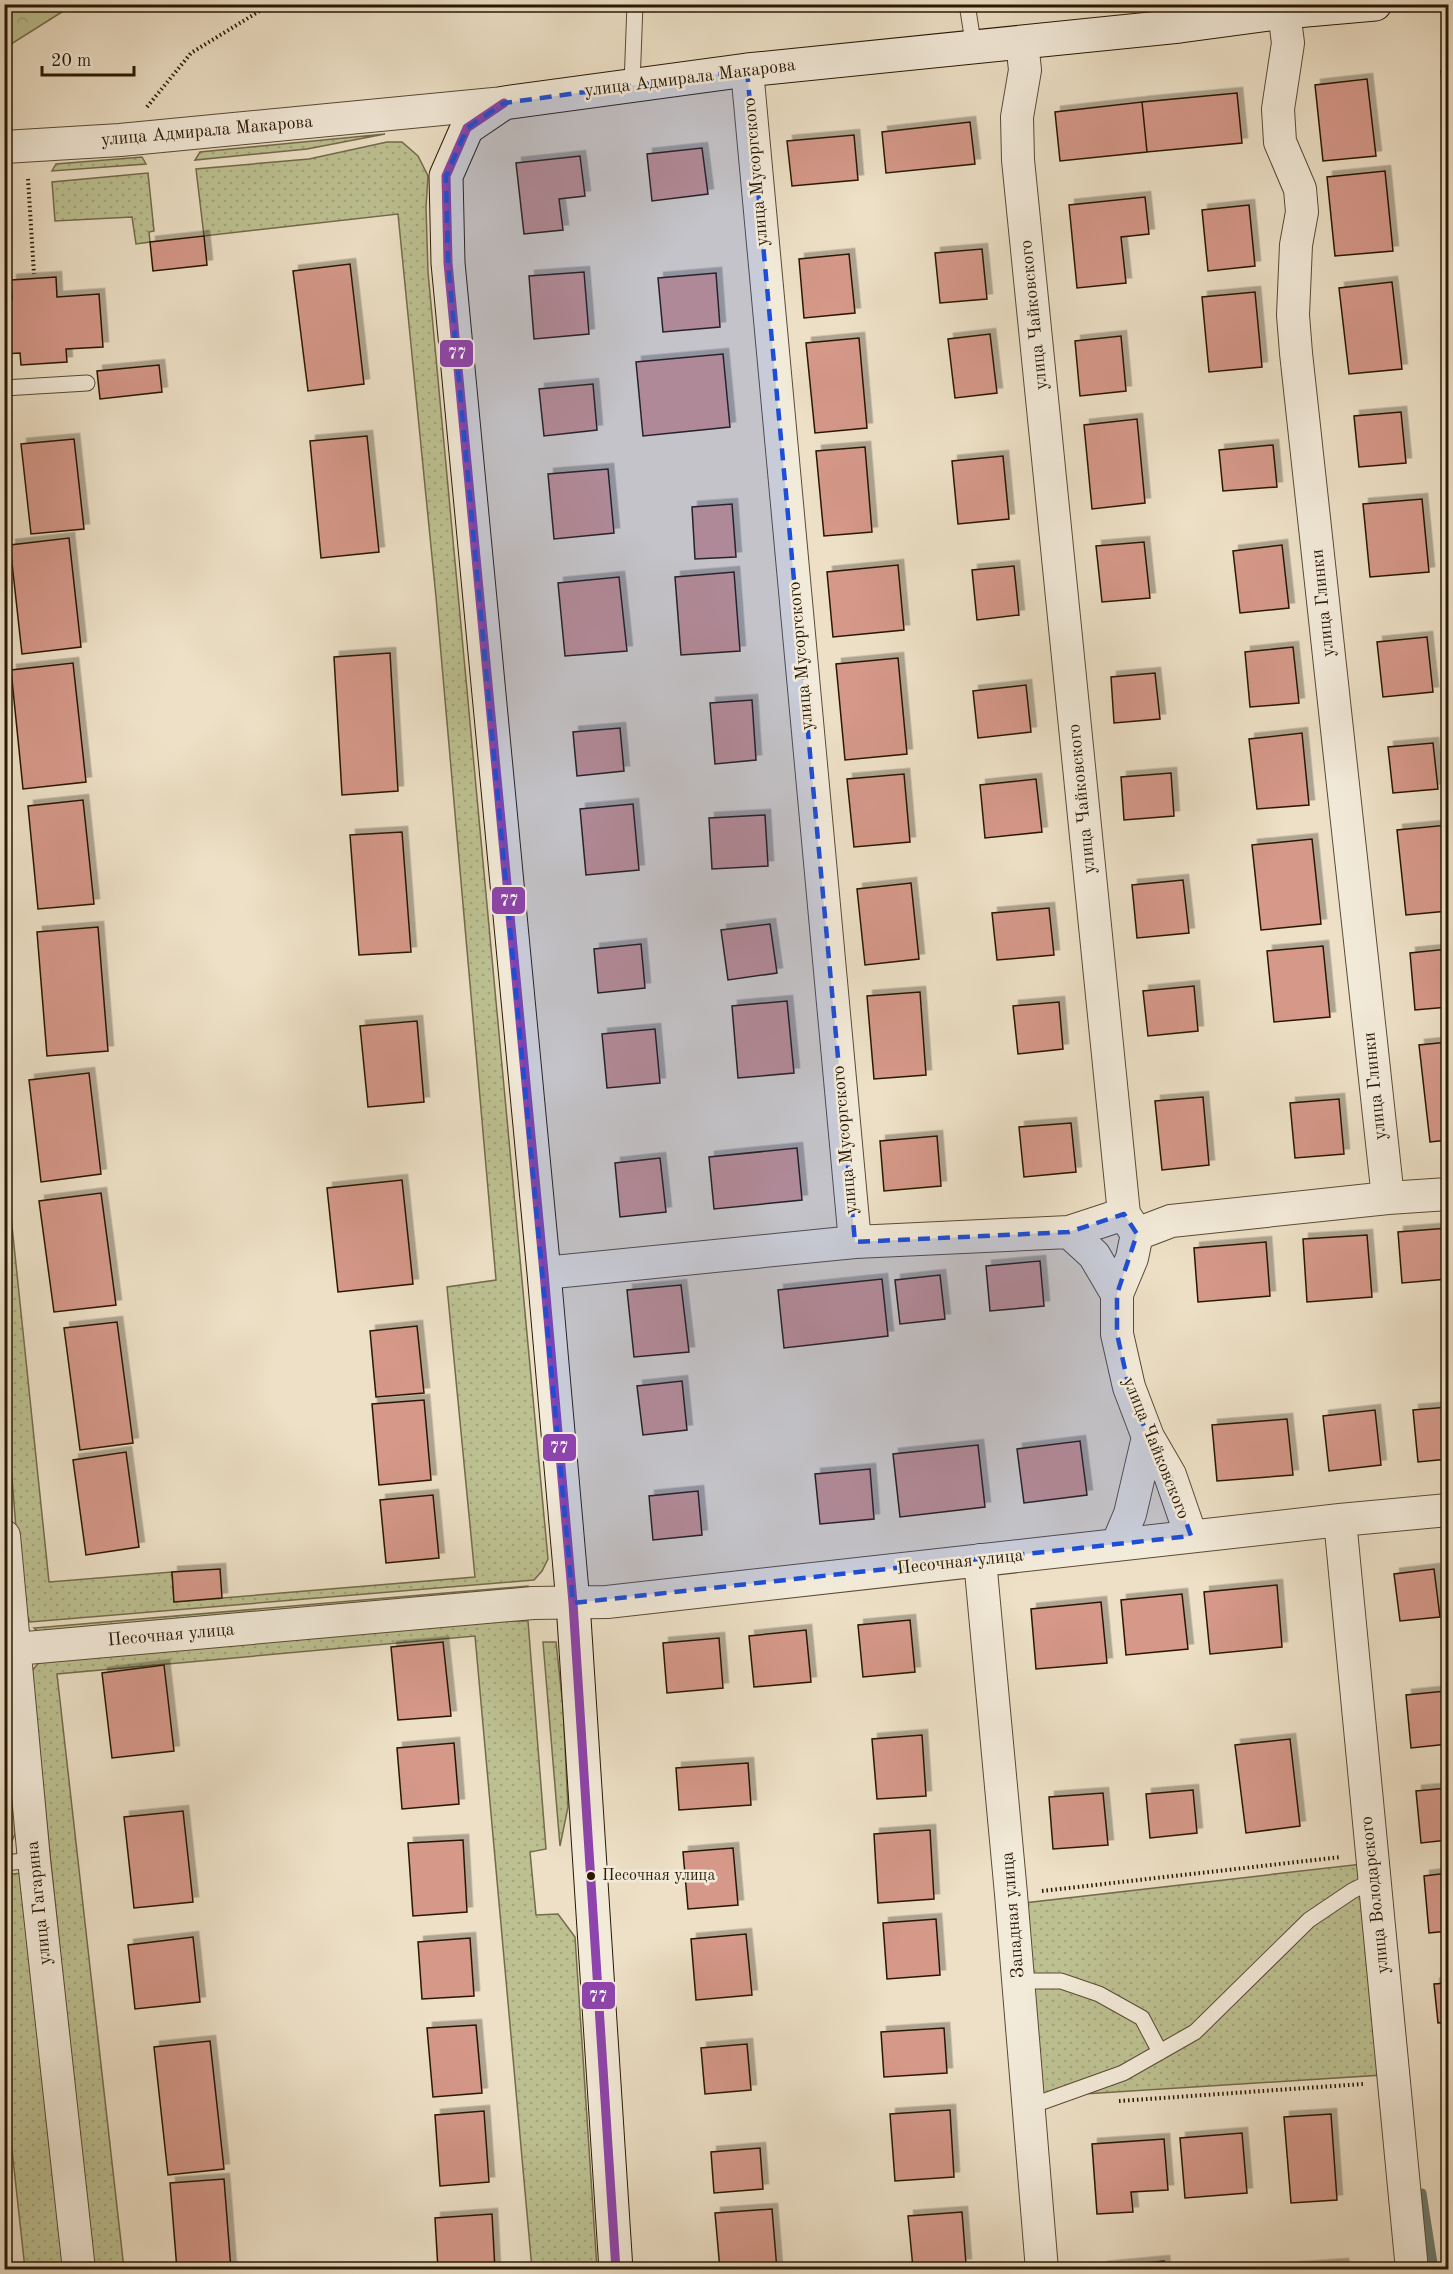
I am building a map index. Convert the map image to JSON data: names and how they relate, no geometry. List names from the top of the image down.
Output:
{
  "streets": {
    "street": [
      "улица Адмирала Макарова",
      "улица Мусоргского",
      "улица Чайковского",
      "улица Глинки",
      "Песочная улица",
      "улица Володарского",
      "улица Гагарина",
      "Западная улица"
    ]
  },
  "crossings": [
    ["улица Адмирала Макарова", "улица Мусоргского"],
    ["улица Адмирала Макарова", "улица Чайковского"],
    ["улица Адмирала Макарова", "улица Глинки"],
    ["улица Чайковского", "Песочная улица"],
    ["Песочная улица", "улица Володарского"],
    ["Песочная улица", "улица Гагарина"],
    ["Песочная улица", "Западная улица"]
  ],
  "places": ["Песочная улица"],
  "lines": ["transit line 77"],
  "scale_bar": "20 m"
}
